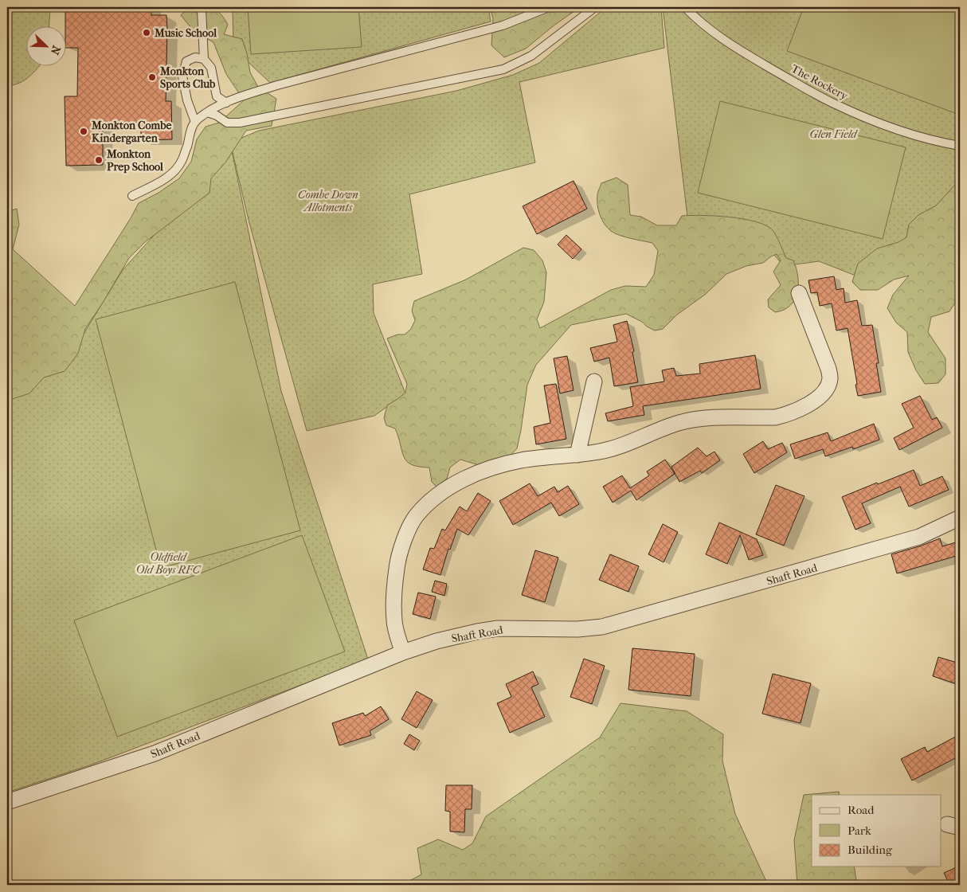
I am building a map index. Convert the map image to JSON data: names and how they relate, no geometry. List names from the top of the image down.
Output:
{
  "streets": {
    "street": ["Shaft Road"],
    "lane": ["The Rockery"]
  },
  "parks": ["Glen Field", "Combe Down Allotments", "Oldfield Old Boys RFC"],
  "places": [
    "Music School",
    "Monkton Sports Club",
    "Monkton Combe Kindergarten",
    "Monkton Prep School"
  ],
  "legend": ["Road", "Park", "Building"],
  "north": "bottom right"
}
